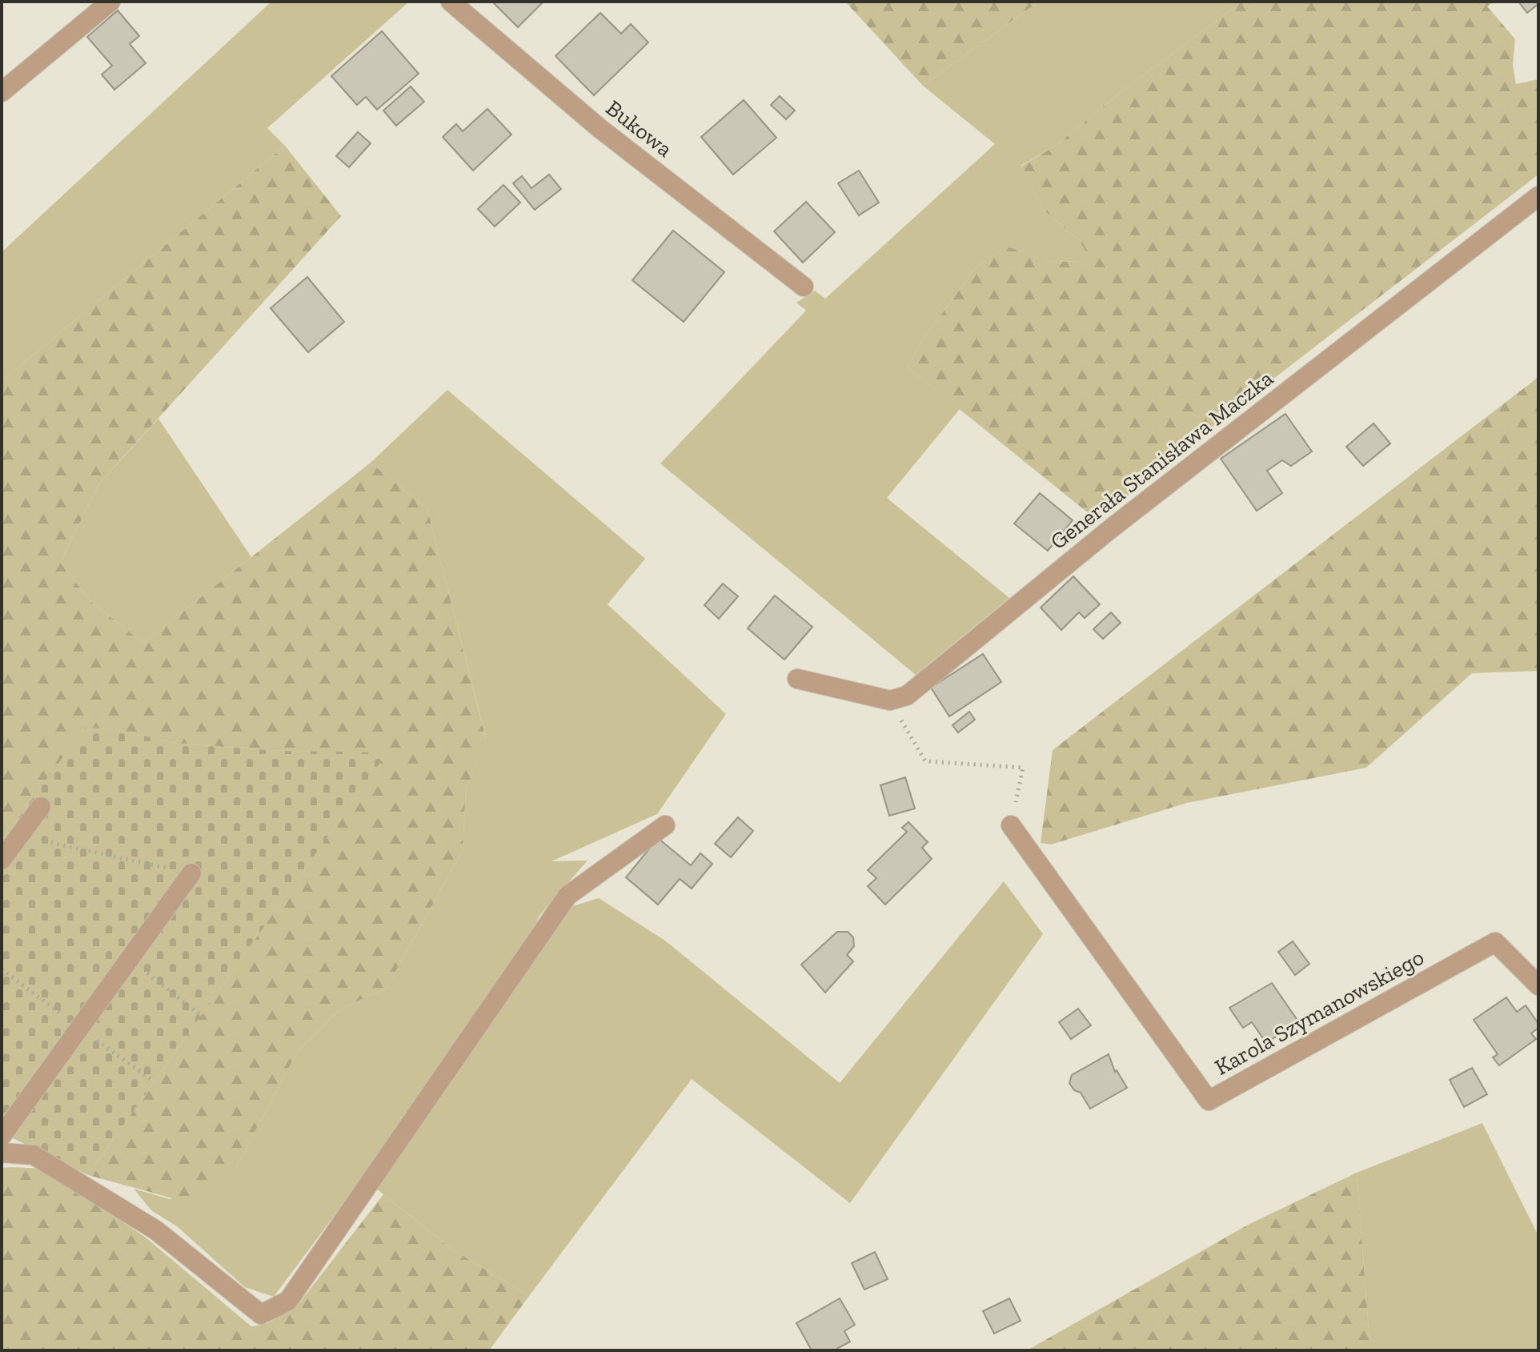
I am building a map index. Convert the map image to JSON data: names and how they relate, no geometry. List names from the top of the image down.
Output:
{
  "streets": {
    "street": ["Bukowa", "Generała Stanisława Maczka", "Karola Szymanowskiego"]
  }
}
